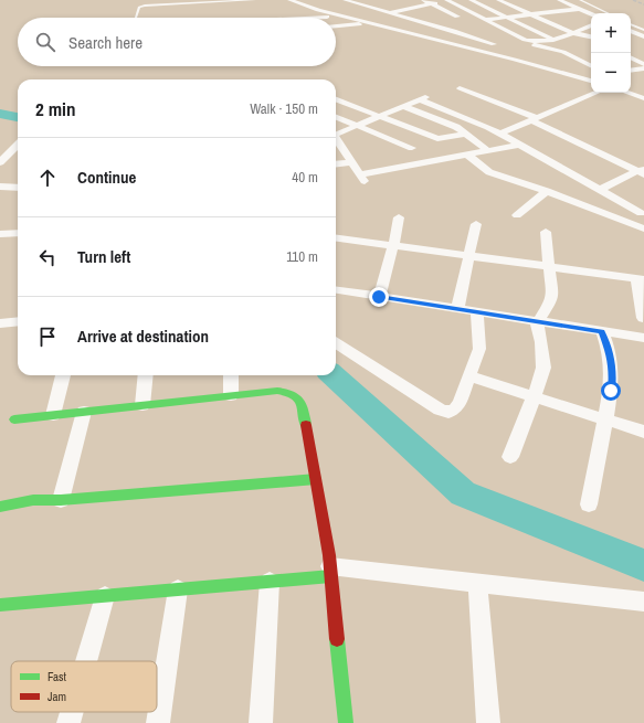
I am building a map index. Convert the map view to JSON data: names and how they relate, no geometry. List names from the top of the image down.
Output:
{
  "legend": ["Fast", "Jam"],
  "page": {
    "map_buttons": ["+", "−"],
    "search": "Search here",
    "heading": ["2 min", "Walk · 150 m"],
    "list": [
      ["Continue", "40 m"],
      ["Turn left", "110 m"],
      "Arrive at destination"
    ]
  }
}
